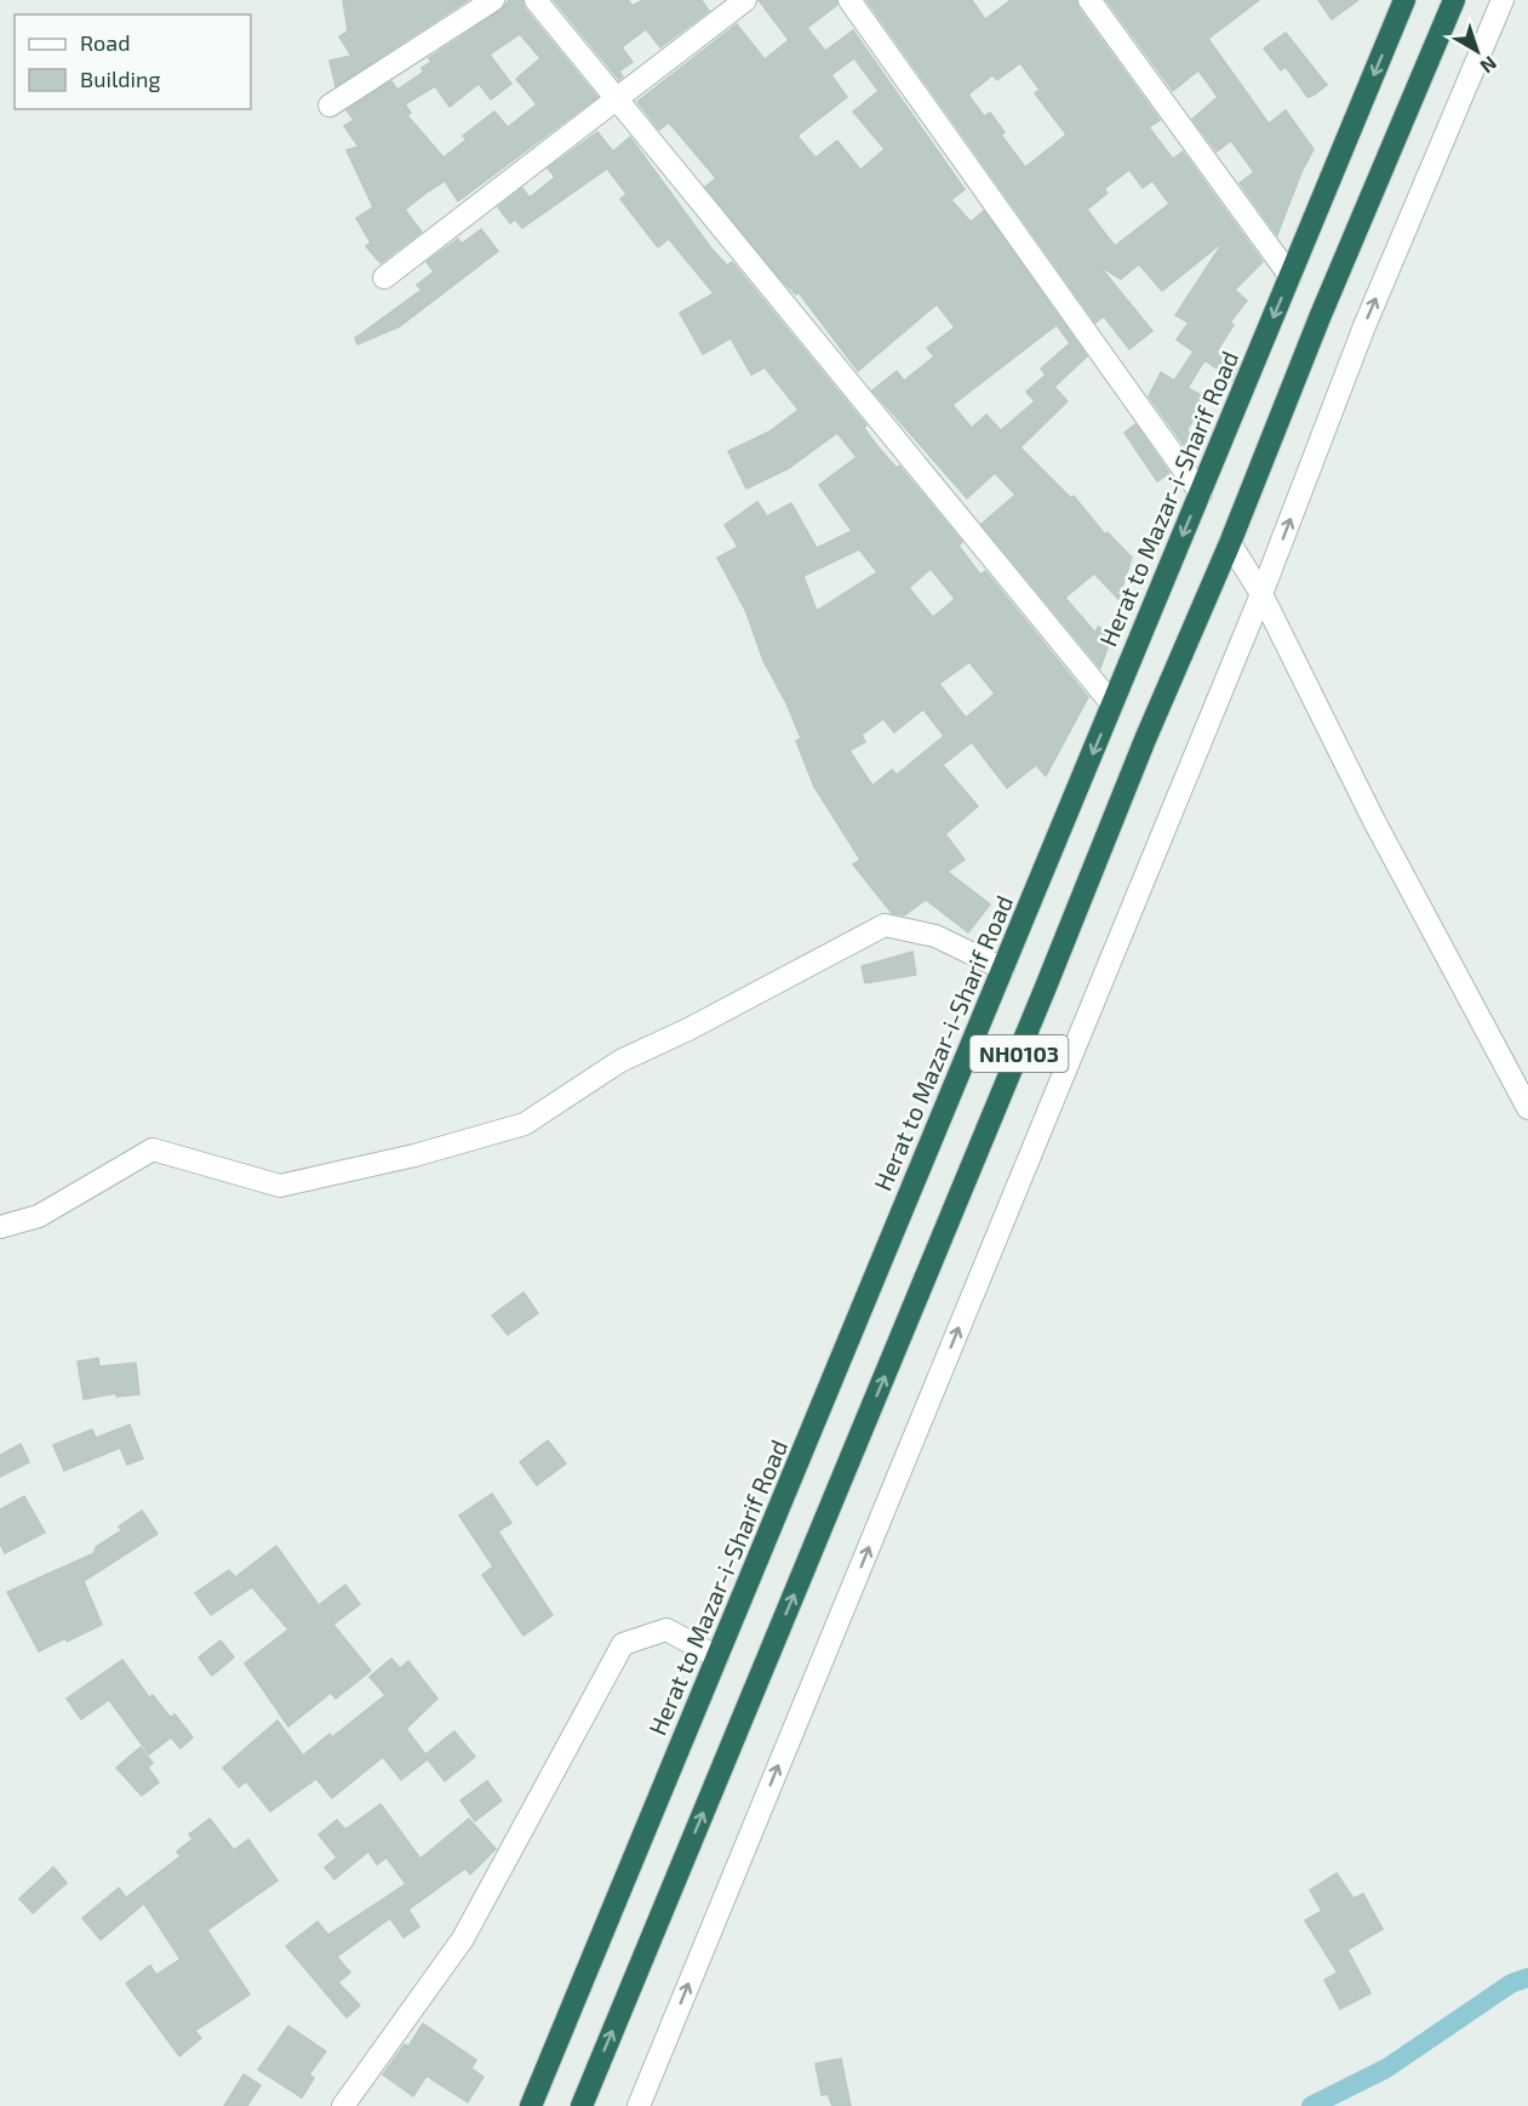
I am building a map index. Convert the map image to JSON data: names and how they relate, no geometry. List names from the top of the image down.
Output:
{
  "streets": {
    "highway": ["Herat to Mazar-i-Sharif Road", "NH0103"]
  },
  "legend": ["Road", "Building"],
  "north": "bottom right"
}
